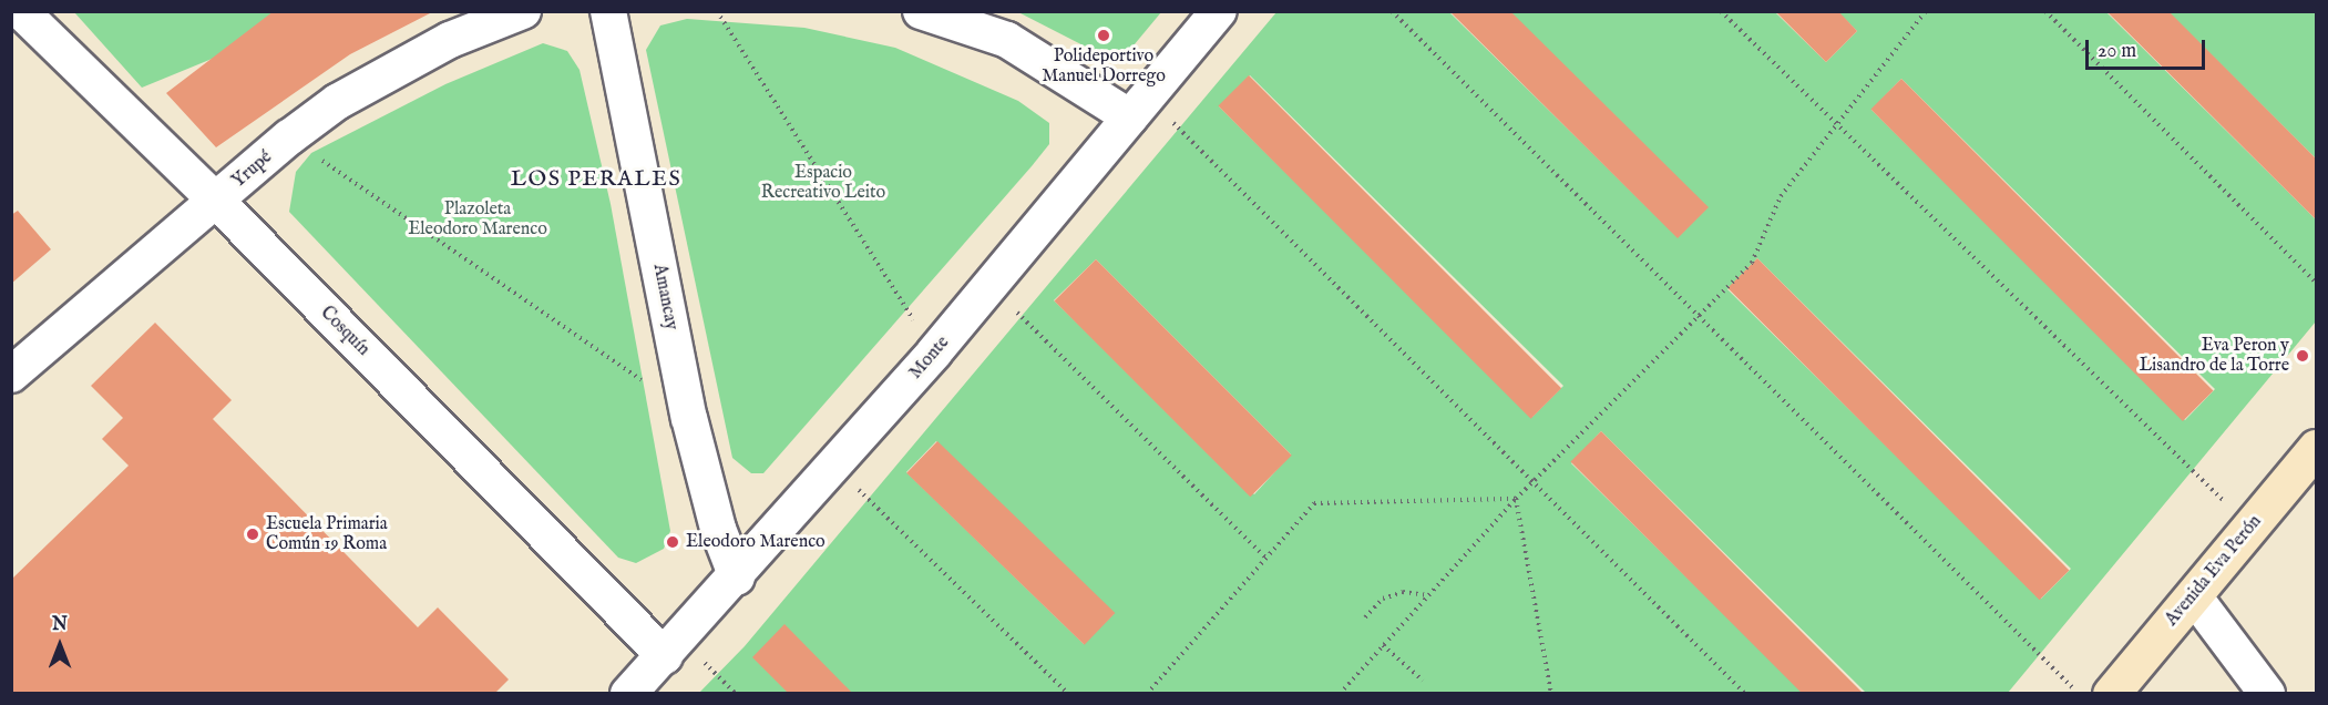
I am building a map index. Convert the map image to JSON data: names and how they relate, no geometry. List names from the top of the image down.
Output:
{
  "streets": {
    "main road": ["Avenida Eva Perón"],
    "street": [
      "Yrupé",
      "Amancay",
      "Cosquín",
      "Monte"
    ]
  },
  "crossings": [
    ["Yrupé", "Cosquín"],
    ["Amancay", "Monte"],
    ["Cosquín", "Monte"]
  ],
  "districts": ["LOS PERALES"],
  "parks": ["Espacio Recreativo Leito", "Plazoleta Eleodoro Marenco"],
  "places": [
    "Polideportivo Manuel Dorrego",
    "Eva Peron y Lisandro de la Torre",
    "Escuela Primaria Común 19 Roma",
    "Eleodoro Marenco"
  ],
  "scale_bar": "20 m",
  "north": "top"
}
